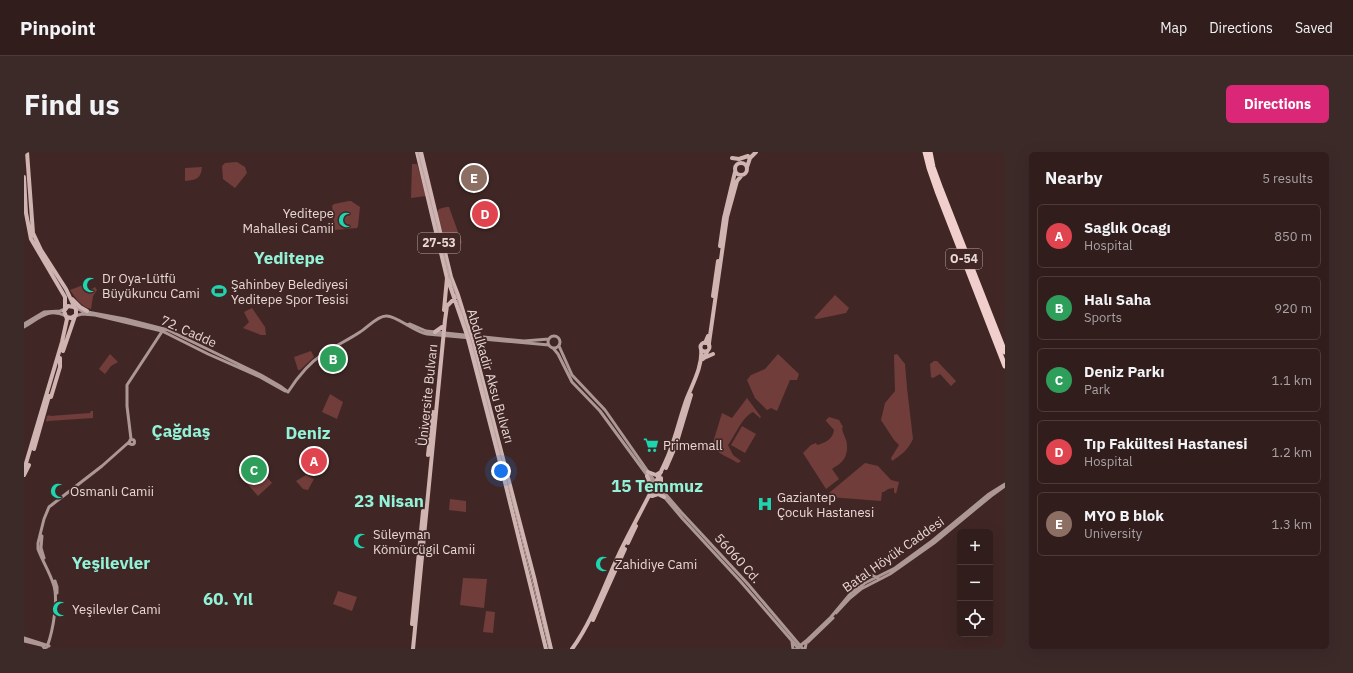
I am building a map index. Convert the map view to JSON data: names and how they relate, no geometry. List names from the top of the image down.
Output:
{
  "streets": {
    "highway": ["O-54"],
    "main road": [
      "27-53",
      "72. Cadde",
      "Abdulkadir Aksu Bulvarı",
      "Üniversite Bulvarı",
      "Batal Höyük Caddesi",
      "56060 Cd."
    ]
  },
  "crossings": [
    ["72. Cadde", "Üniversite Bulvarı"],
    ["Abdulkadir Aksu Bulvarı", "Üniversite Bulvarı"],
    ["Batal Höyük Caddesi", "56060 Cd."]
  ],
  "districts": [
    "Yeditepe",
    "Çağdaş",
    "Deniz",
    "15 Temmuz",
    "23 Nisan",
    "Yeşilevler",
    "60. Yıl"
  ],
  "places": {
    "mosque": [
      "Yeditepe Mahallesi Camii",
      "Dr Oya-Lütfü Büyükuncu Cami",
      "Osmanlı Camii",
      "Süleyman Kömürcügil Camii",
      "Zahidiye Cami",
      "Yeşilevler Cami"
    ],
    "sports": ["Şahinbey Belediyesi Yeditepe Spor Tesisi"],
    "supermarket": ["Primemall"],
    "hospital": ["Gaziantep Çocuk Hastanesi"]
  },
  "page": {
    "header": "Pinpoint",
    "nav": ["Map", "Directions", "Saved"],
    "buttons": "Directions",
    "title": "Find us",
    "heading": ["Nearby", "5 results"],
    "pins": [
      "E",
      "D",
      "B",
      "A",
      "C"
    ],
    "list": [
      {
        "mark": "A",
        "name": "Saglık Ocagı",
        "note": "Hospital",
        "value": "850 m"
      },
      {
        "mark": "B",
        "name": "Halı Saha",
        "note": "Sports",
        "value": "920 m"
      },
      {
        "mark": "C",
        "name": "Deniz Parkı",
        "note": "Park",
        "value": "1.1 km"
      },
      {
        "mark": "D",
        "name": "Tıp Fakültesi Hastanesi",
        "note": "Hospital",
        "value": "1.2 km"
      },
      {
        "mark": "E",
        "name": "MYO B blok",
        "note": "University",
        "value": "1.3 km"
      }
    ],
    "map_buttons": ["+", "−"]
  }
}
